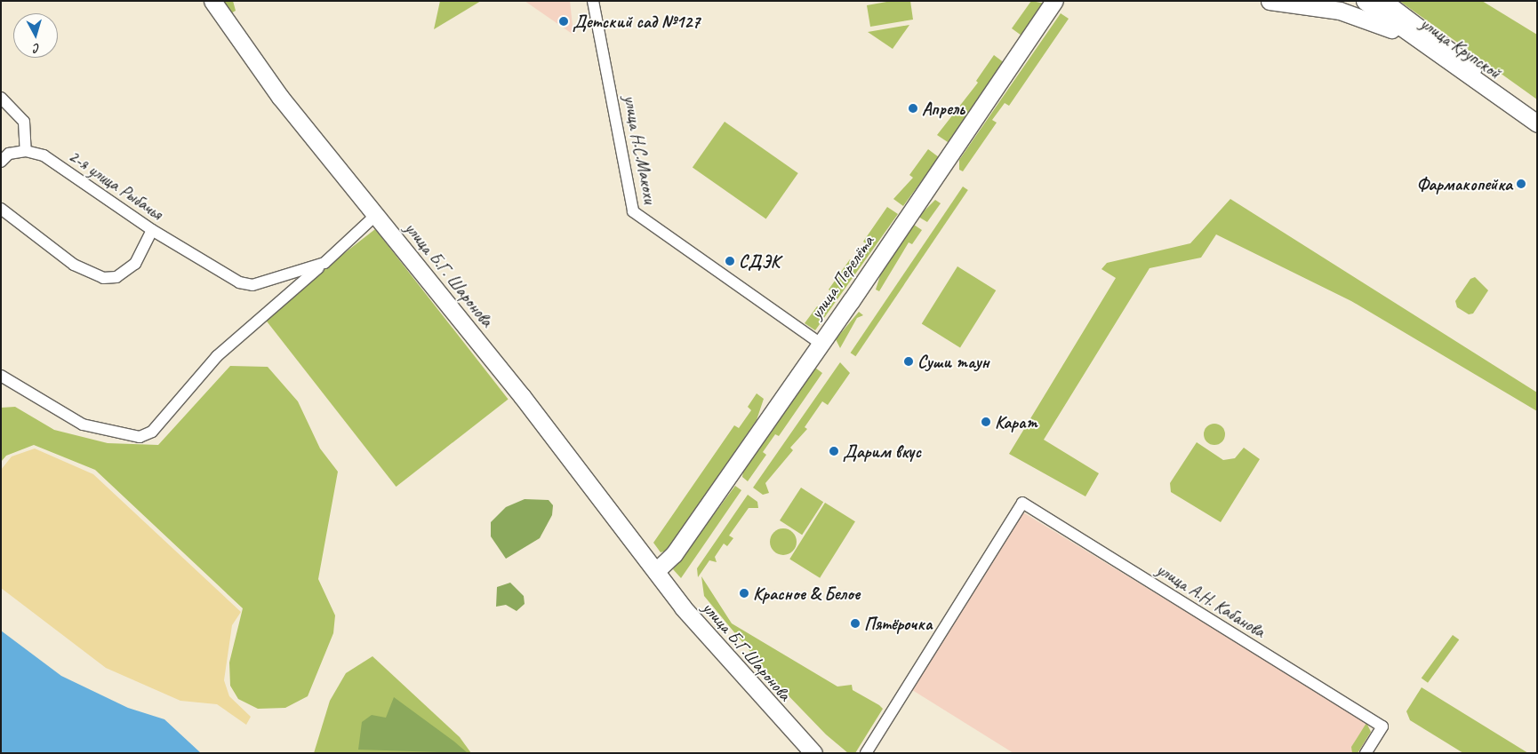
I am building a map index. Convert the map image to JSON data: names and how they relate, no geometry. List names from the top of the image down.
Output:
{
  "streets": {
    "main road": [
      "улица Крупской",
      "улица Б.Г. Шаронова",
      "улица Перелёта",
      "улица Б.Г.Шаронова"
    ],
    "street": ["улица Н.С.Макохи", "2-я улица Рыбачья", "улица А.Н. Кабанова"]
  },
  "crossings": [
    ["улица Н.С.Макохи", "улица Перелёта"],
    ["улица Б.Г. Шаронова", "улица Перелёта"],
    ["улица Б.Г. Шаронова", "улица Б.Г.Шаронова"],
    ["улица Перелёта", "улица Б.Г.Шаронова"]
  ],
  "places": [
    "Детский сад №127",
    "Апрель",
    "Фармакопейка",
    "СДЭК",
    "Суши таун",
    "Карат",
    "Дарим вкус",
    "Красное & Белое",
    "Пятёрочка"
  ],
  "north": "bottom"
}
